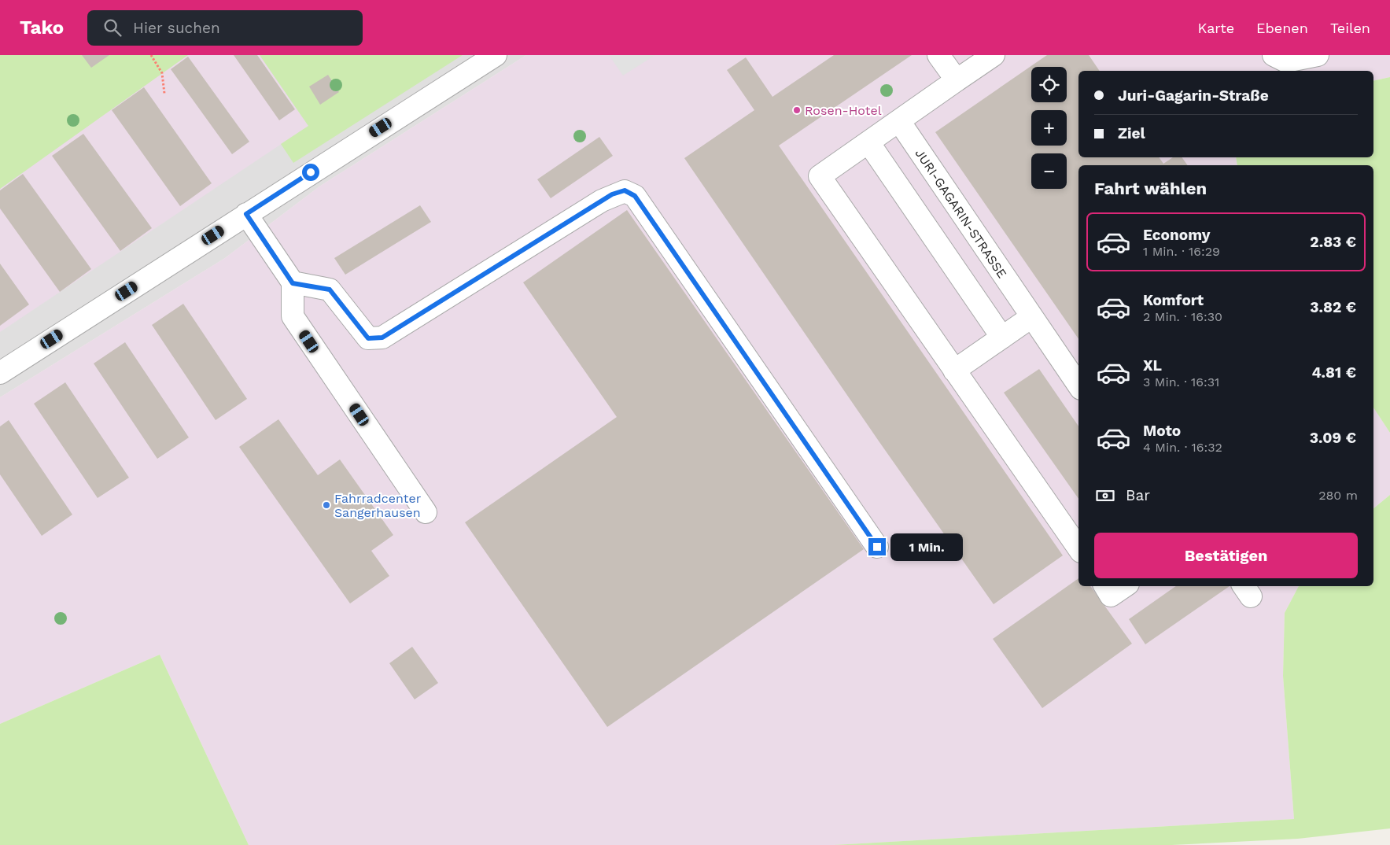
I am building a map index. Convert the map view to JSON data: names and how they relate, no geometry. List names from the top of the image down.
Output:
{
  "streets": {
    "street": ["JURI-GAGARIN-STRASSE"]
  },
  "places": ["Rosen-Hotel", "Fahrradcenter Sangerhausen"],
  "page": {
    "header": "Tako",
    "search": "Hier suchen",
    "nav": ["Karte", "Ebenen", "Teilen"],
    "map_buttons": ["+", "−"],
    "banner": ["Juri-Gagarin-Straße", "Ziel"],
    "heading": "Fahrt wählen",
    "list": [
      {
        "name": "Economy",
        "note": "1 Min. · 16:29",
        "value": "2.83 €"
      },
      {
        "name": "Komfort",
        "note": "2 Min. · 16:30",
        "value": "3.82 €"
      },
      {
        "name": "XL",
        "note": "3 Min. · 16:31",
        "value": "4.81 €"
      },
      {
        "name": "Moto",
        "note": "4 Min. · 16:32",
        "value": "3.09 €"
      }
    ],
    "pay": ["Bar", "280 m"],
    "buttons": "Bestätigen",
    "bubble": "1 Min."
  }
}
